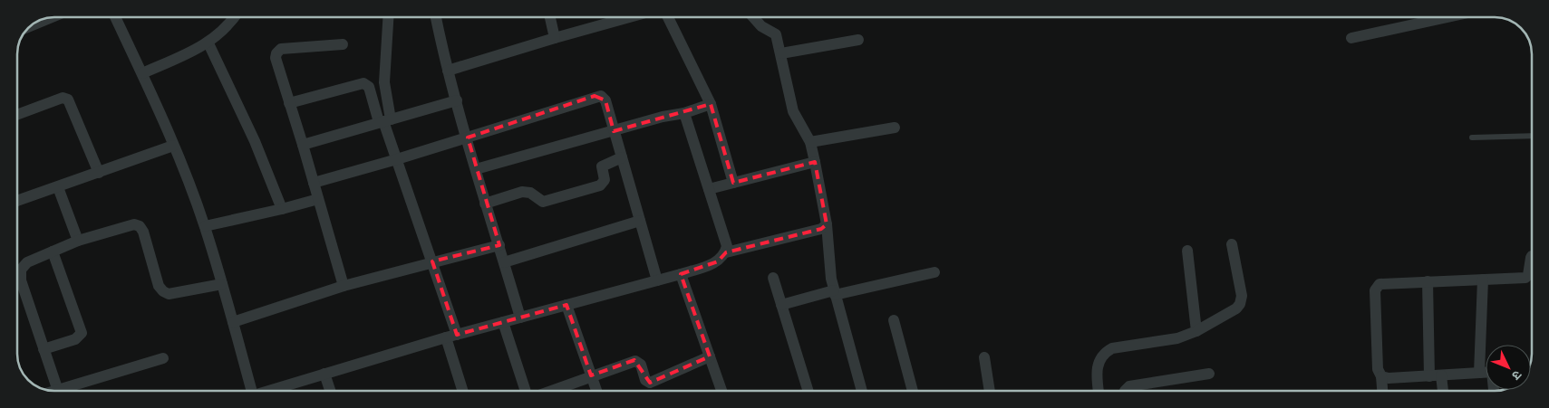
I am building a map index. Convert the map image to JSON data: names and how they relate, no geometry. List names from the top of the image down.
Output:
{
  "north": "bottom right"
}
